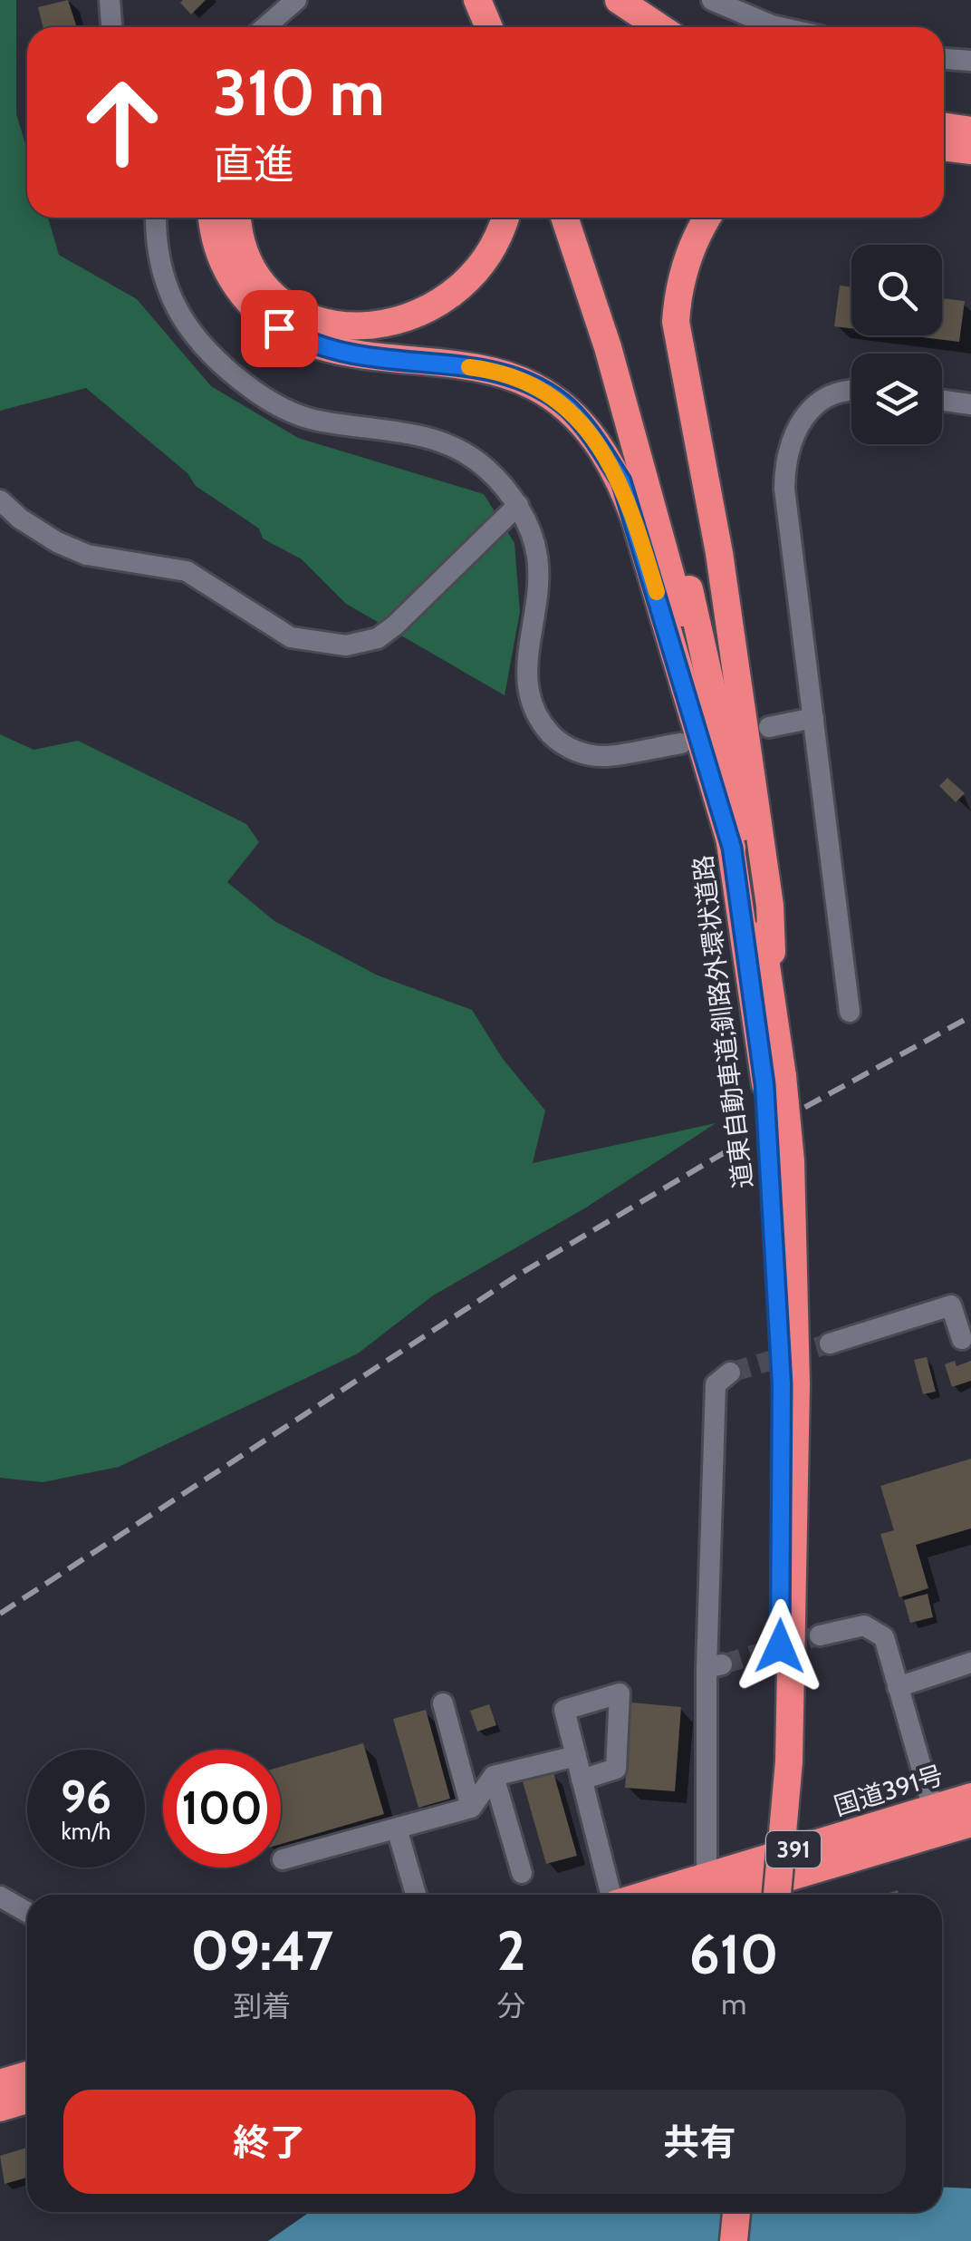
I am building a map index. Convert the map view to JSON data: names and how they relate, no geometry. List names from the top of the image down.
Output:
{
  "streets": {
    "highway": ["道東自動車道;釧路外環状道路", "国道391号", "391"]
  },
  "page": {
    "turn": ["310 m", "直進"],
    "speed": "96 km/h",
    "limit": "100",
    "eta": [
      "09:47",
      "到着",
      "2",
      "分",
      "610",
      "m"
    ],
    "buttons": ["終了", "共有"]
  }
}
